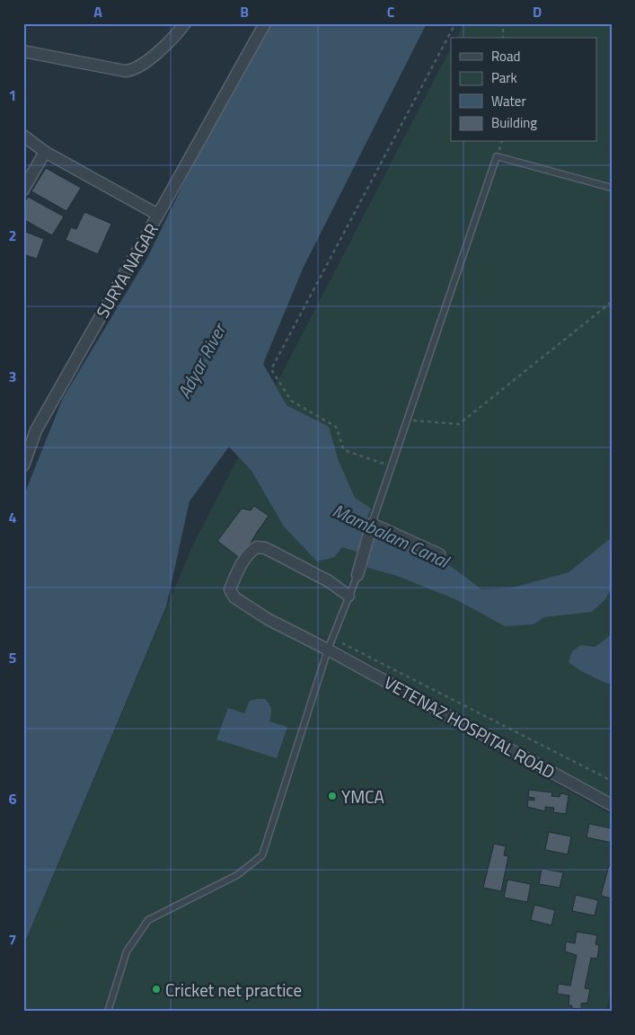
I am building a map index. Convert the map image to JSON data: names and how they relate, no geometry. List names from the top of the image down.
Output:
{
  "streets": {
    "street": ["SURYA NAGAR", "VETENAZ HOSPITAL ROAD"]
  },
  "water": ["Adyar River", "Mambalam Canal"],
  "places": ["YMCA", "Cricket net practice"],
  "legend": [
    "Road",
    "Park",
    "Water",
    "Building"
  ],
  "grid": {
    "columns": [
      "A",
      "B",
      "C",
      "D"
    ],
    "rows": [
      "1",
      "2",
      "3",
      "4",
      "5",
      "6",
      "7"
    ]
  }
}
